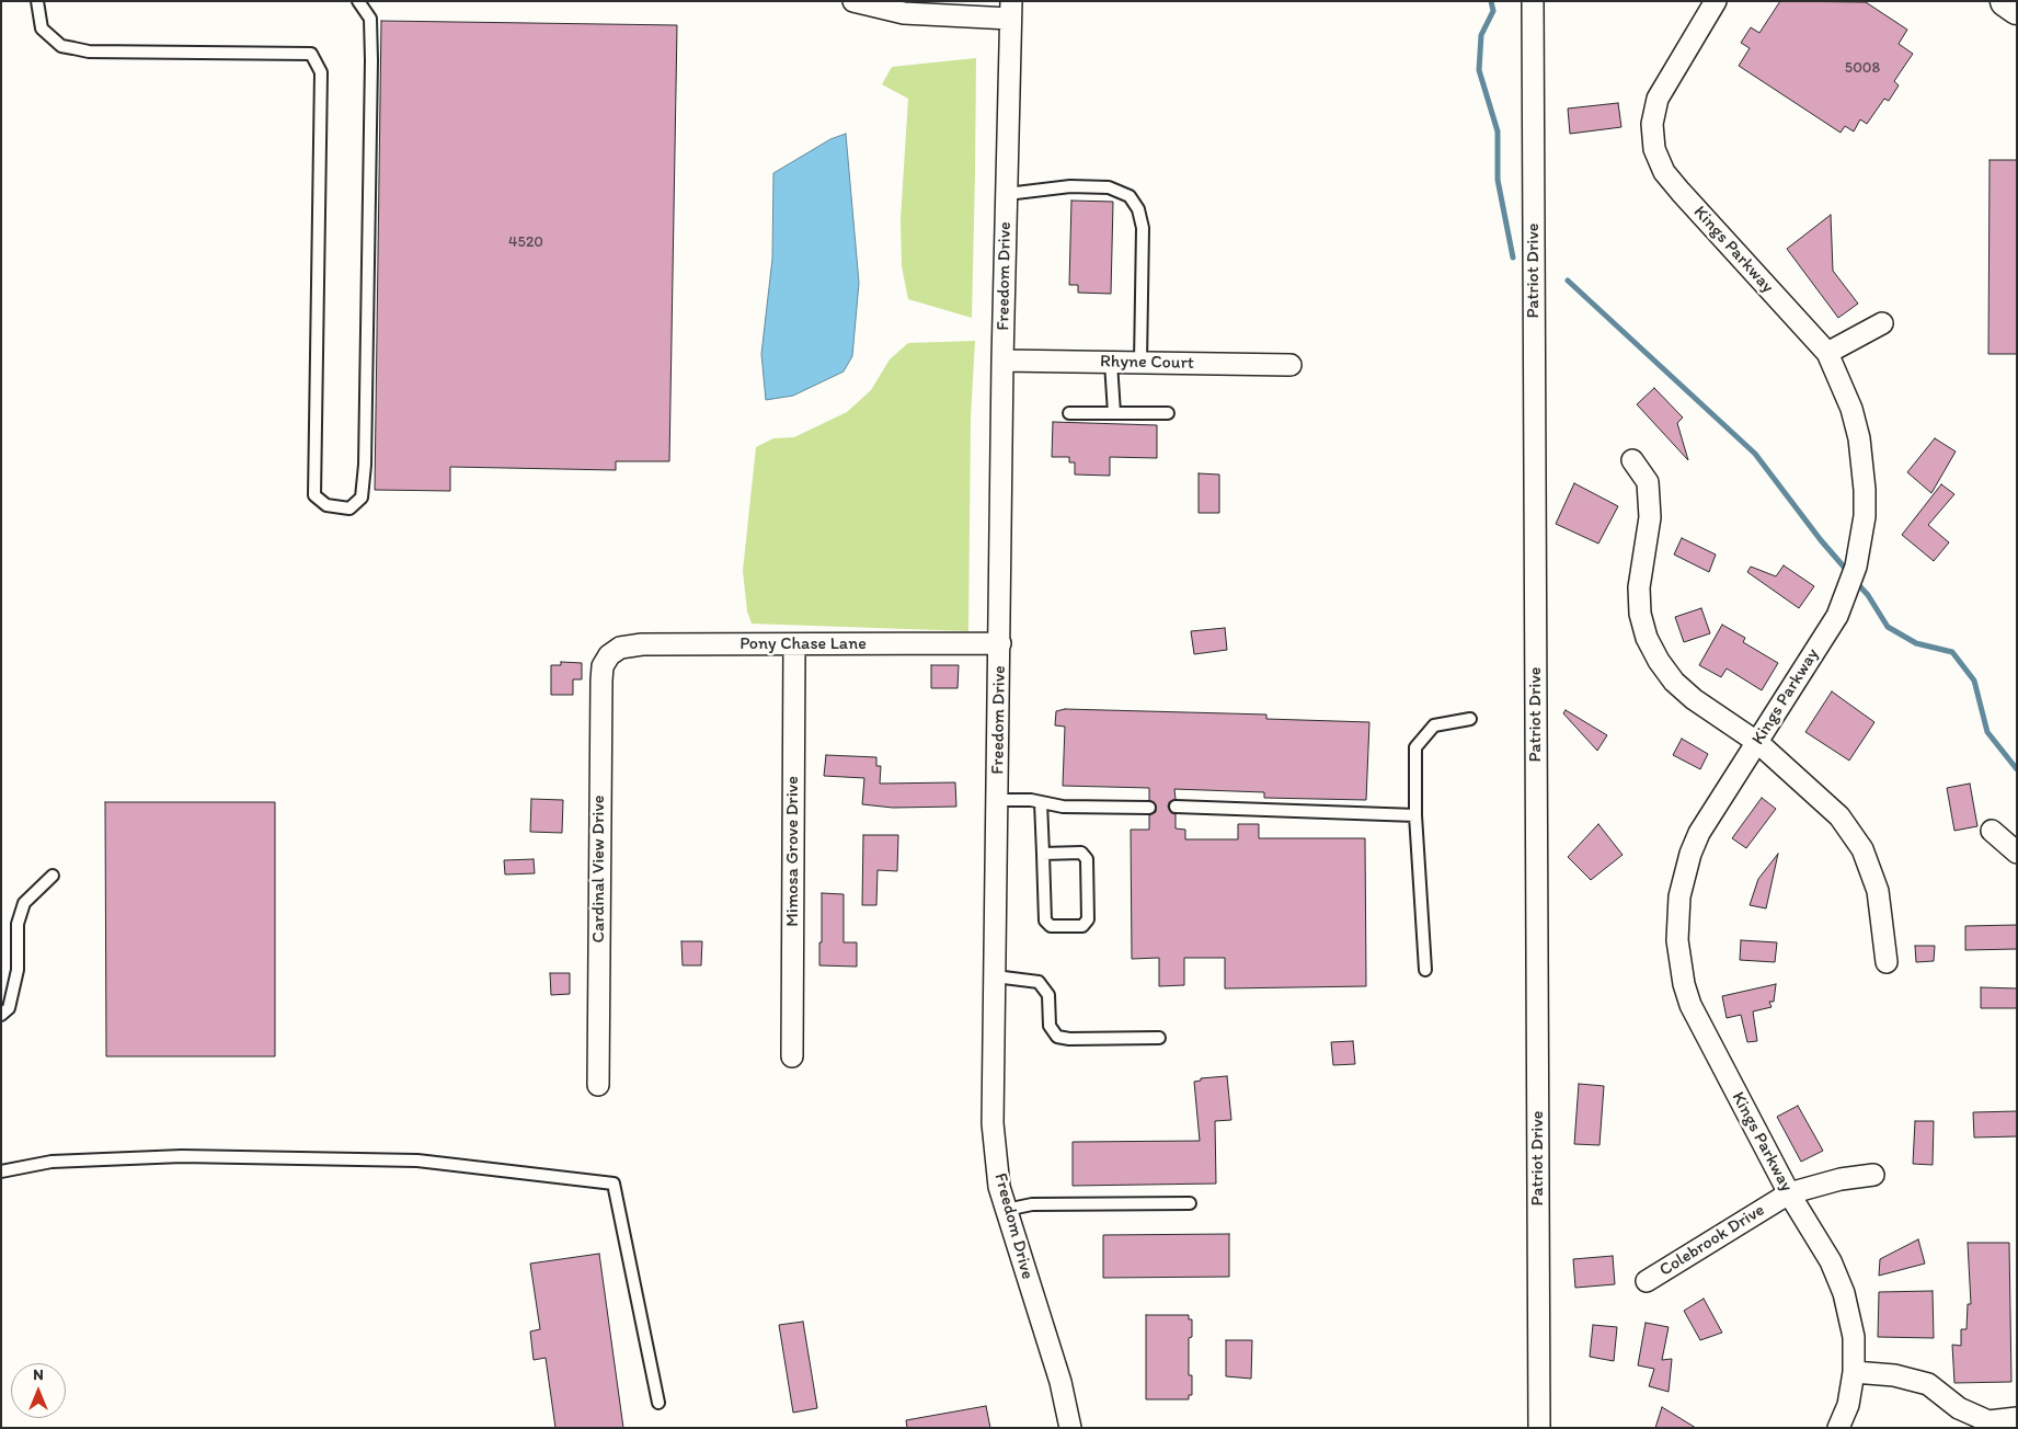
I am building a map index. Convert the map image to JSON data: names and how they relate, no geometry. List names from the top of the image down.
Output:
{
  "streets": {
    "street": [
      "Kings Parkway",
      "Patriot Drive",
      "Freedom Drive",
      "Rhyne Court",
      "Pony Chase Lane",
      "Mimosa Grove Drive",
      "Cardinal View Drive",
      "Colebrook Drive"
    ]
  },
  "crossings": [
    ["Kings Parkway", "Colebrook Drive"],
    ["Freedom Drive", "Rhyne Court"],
    ["Freedom Drive", "Pony Chase Lane"],
    ["Pony Chase Lane", "Mimosa Grove Drive"],
    ["Pony Chase Lane", "Cardinal View Drive"]
  ],
  "house_numbers": ["5008", "4520"],
  "north": "top"
}
